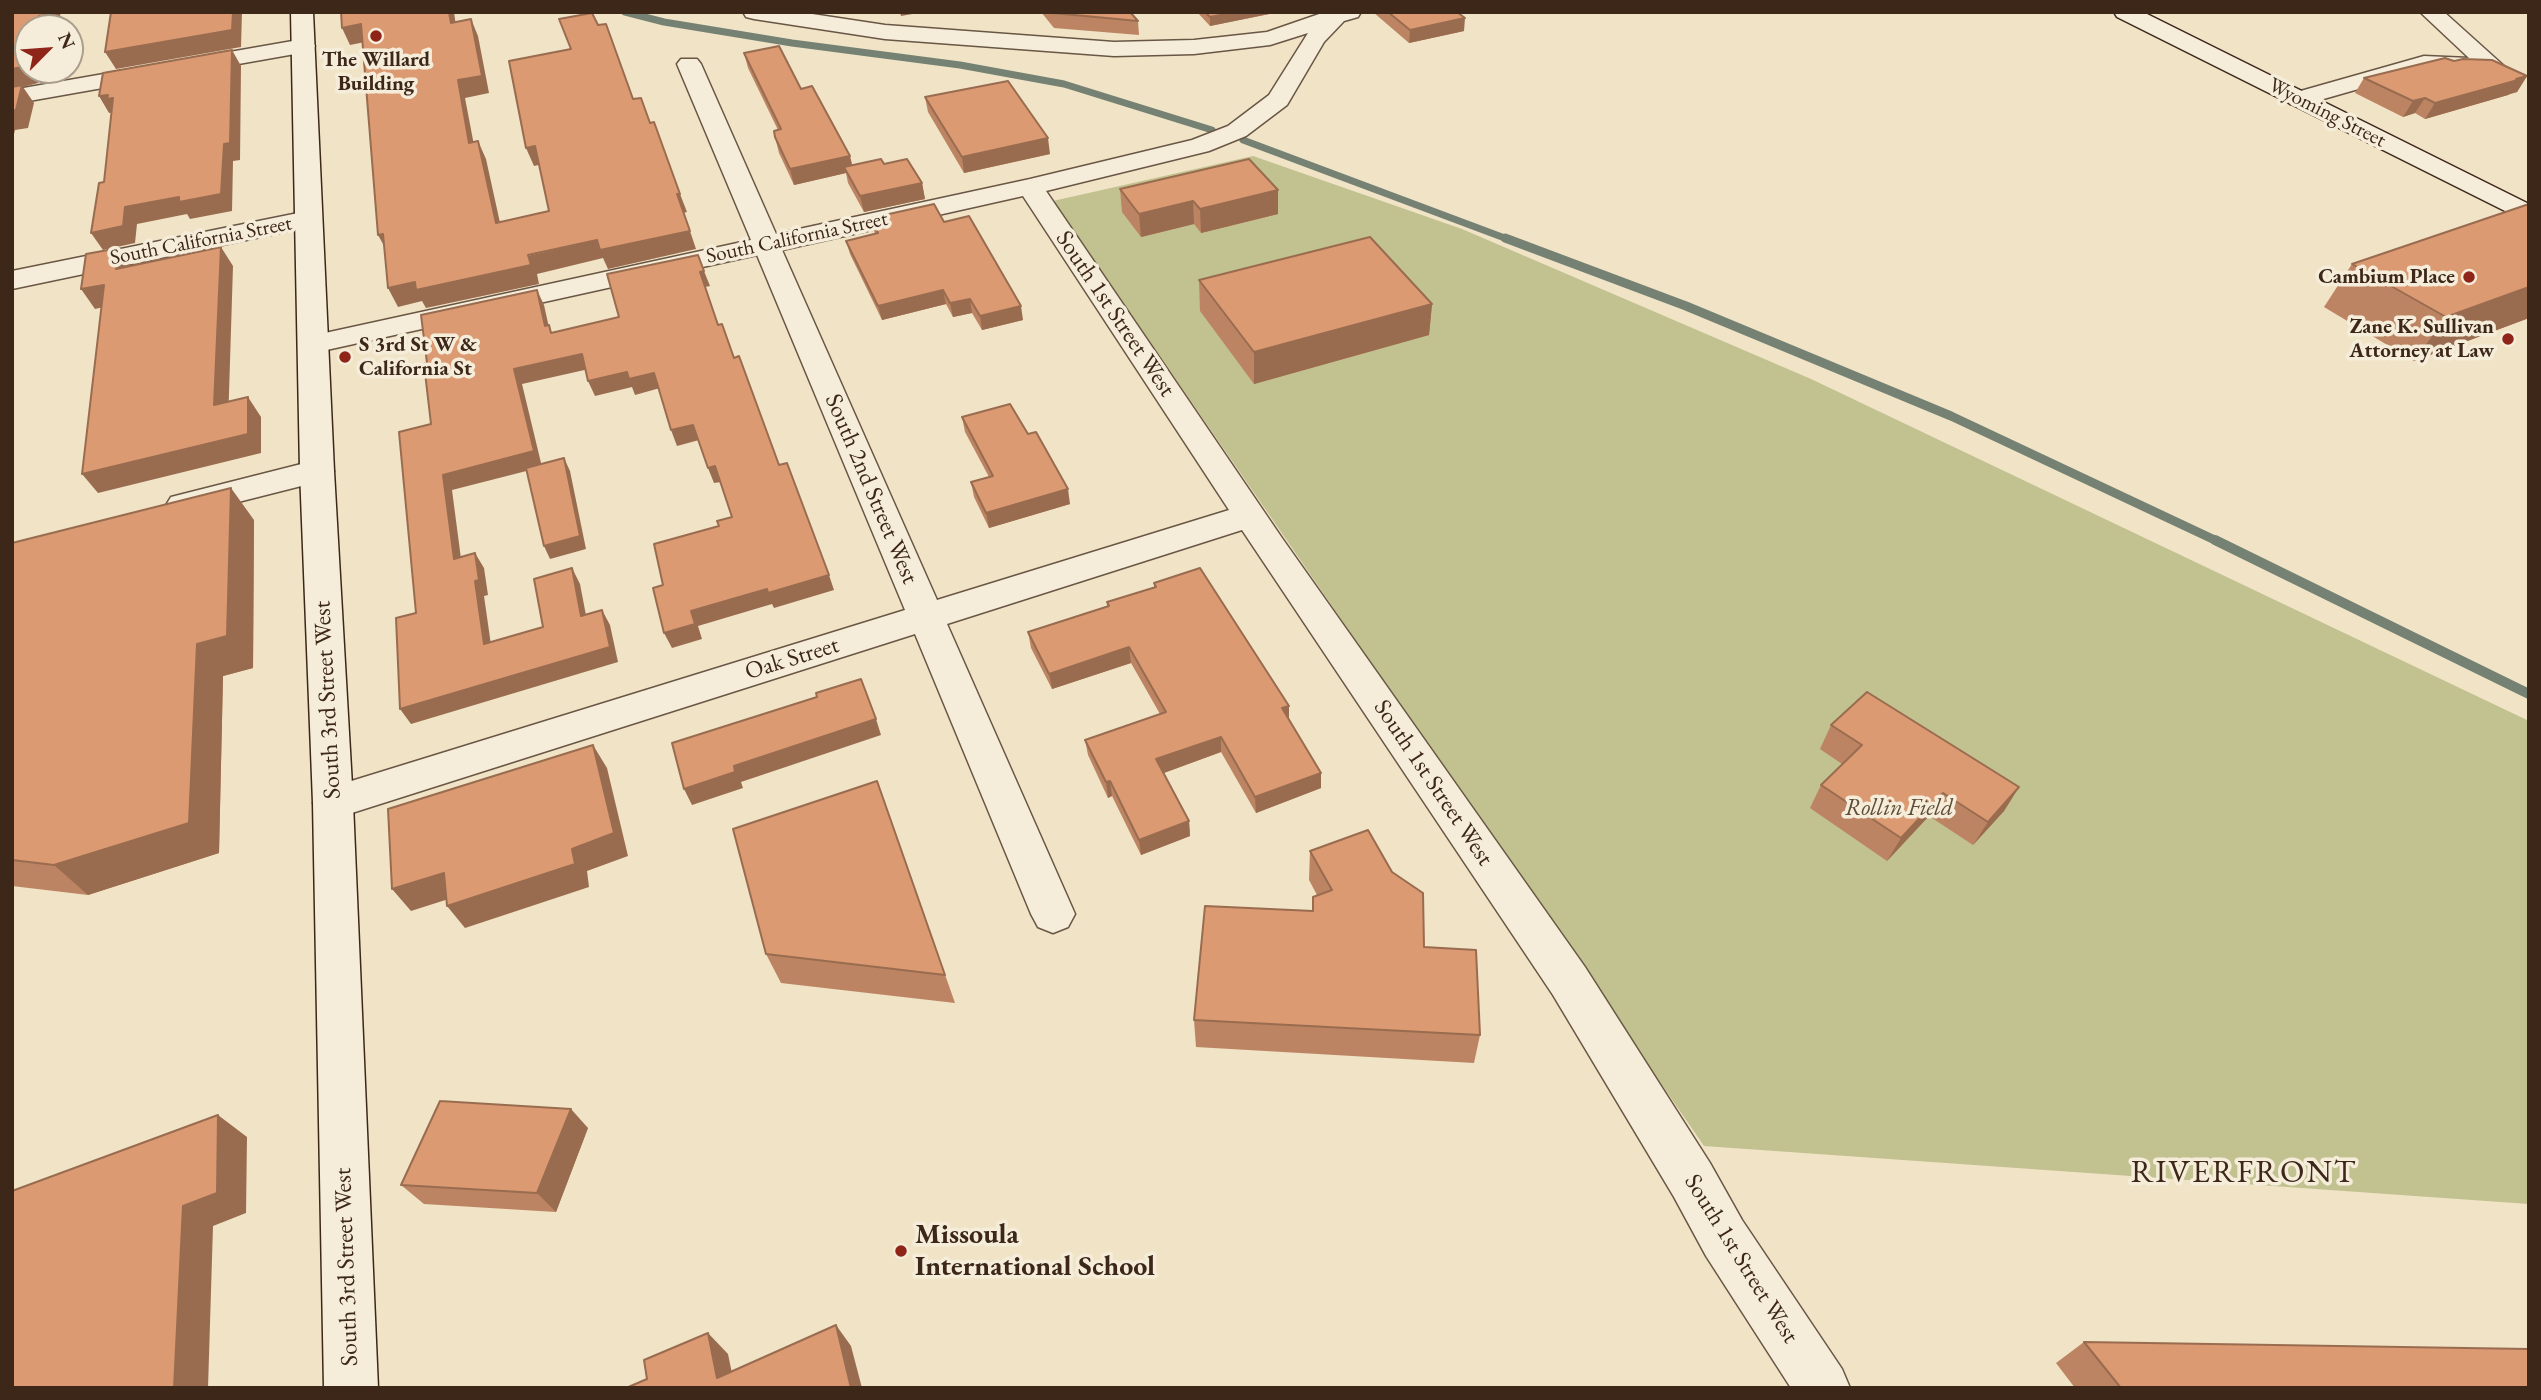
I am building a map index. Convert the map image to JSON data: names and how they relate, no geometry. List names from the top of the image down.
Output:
{
  "streets": {
    "street": [
      "Wyoming Street",
      "South California Street",
      "South 1st Street West",
      "South 2nd Street West",
      "Oak Street",
      "South 3rd Street West"
    ]
  },
  "crossings": [
    ["South California Street", "South 1st Street West"],
    ["South California Street", "South 2nd Street West"],
    ["South California Street", "South 3rd Street West"],
    ["South 1st Street West", "Oak Street"],
    ["South 2nd Street West", "Oak Street"],
    ["Oak Street", "South 3rd Street West"]
  ],
  "districts": ["RIVERFRONT"],
  "parks": ["Rollin Field"],
  "places": [
    "The Willard Building",
    "Cambium Place",
    "Zane K. Sullivan Attorney at Law",
    "S 3rd St W & California St",
    "Missoula International School"
  ],
  "north": "top right"
}
